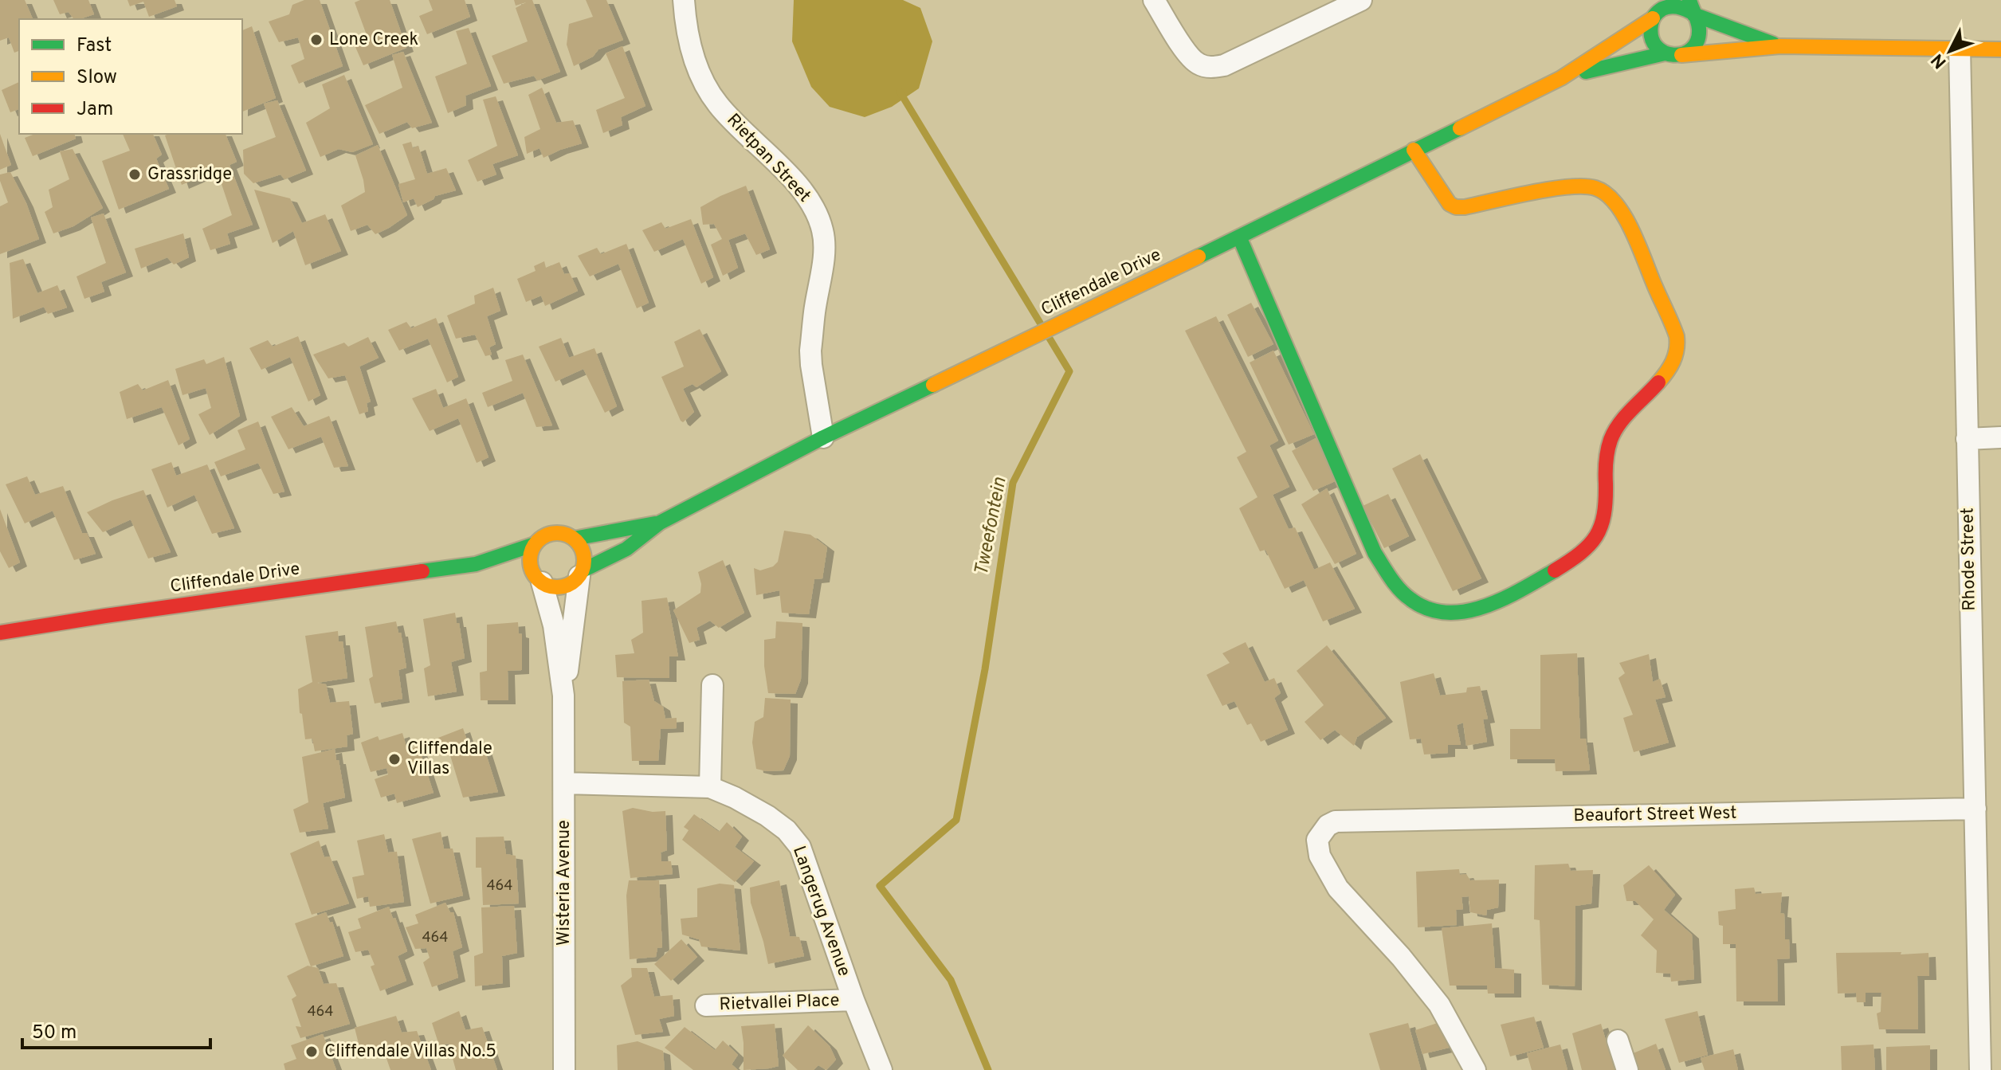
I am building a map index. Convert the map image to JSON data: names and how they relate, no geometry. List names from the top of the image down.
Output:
{
  "streets": {
    "street": [
      "Rietpan Street",
      "Cliffendale Drive",
      "Rhode Street",
      "Beaufort Street West",
      "Wisteria Avenue",
      "Langerug Avenue",
      "Rietvallei Place"
    ]
  },
  "crossings": [
    ["Rietpan Street", "Cliffendale Drive"],
    ["Cliffendale Drive", "Wisteria Avenue"],
    ["Rhode Street", "Beaufort Street West"],
    ["Wisteria Avenue", "Langerug Avenue"],
    ["Langerug Avenue", "Rietvallei Place"]
  ],
  "water": ["Tweefontein"],
  "places": [
    "Lone Creek",
    "Grassridge",
    "Cliffendale Villas",
    "Cliffendale Villas No.5"
  ],
  "house_numbers": ["464", "464", "464"],
  "legend": ["Fast", "Slow", "Jam"],
  "scale_bar": "50 m",
  "north": "bottom left"
}
